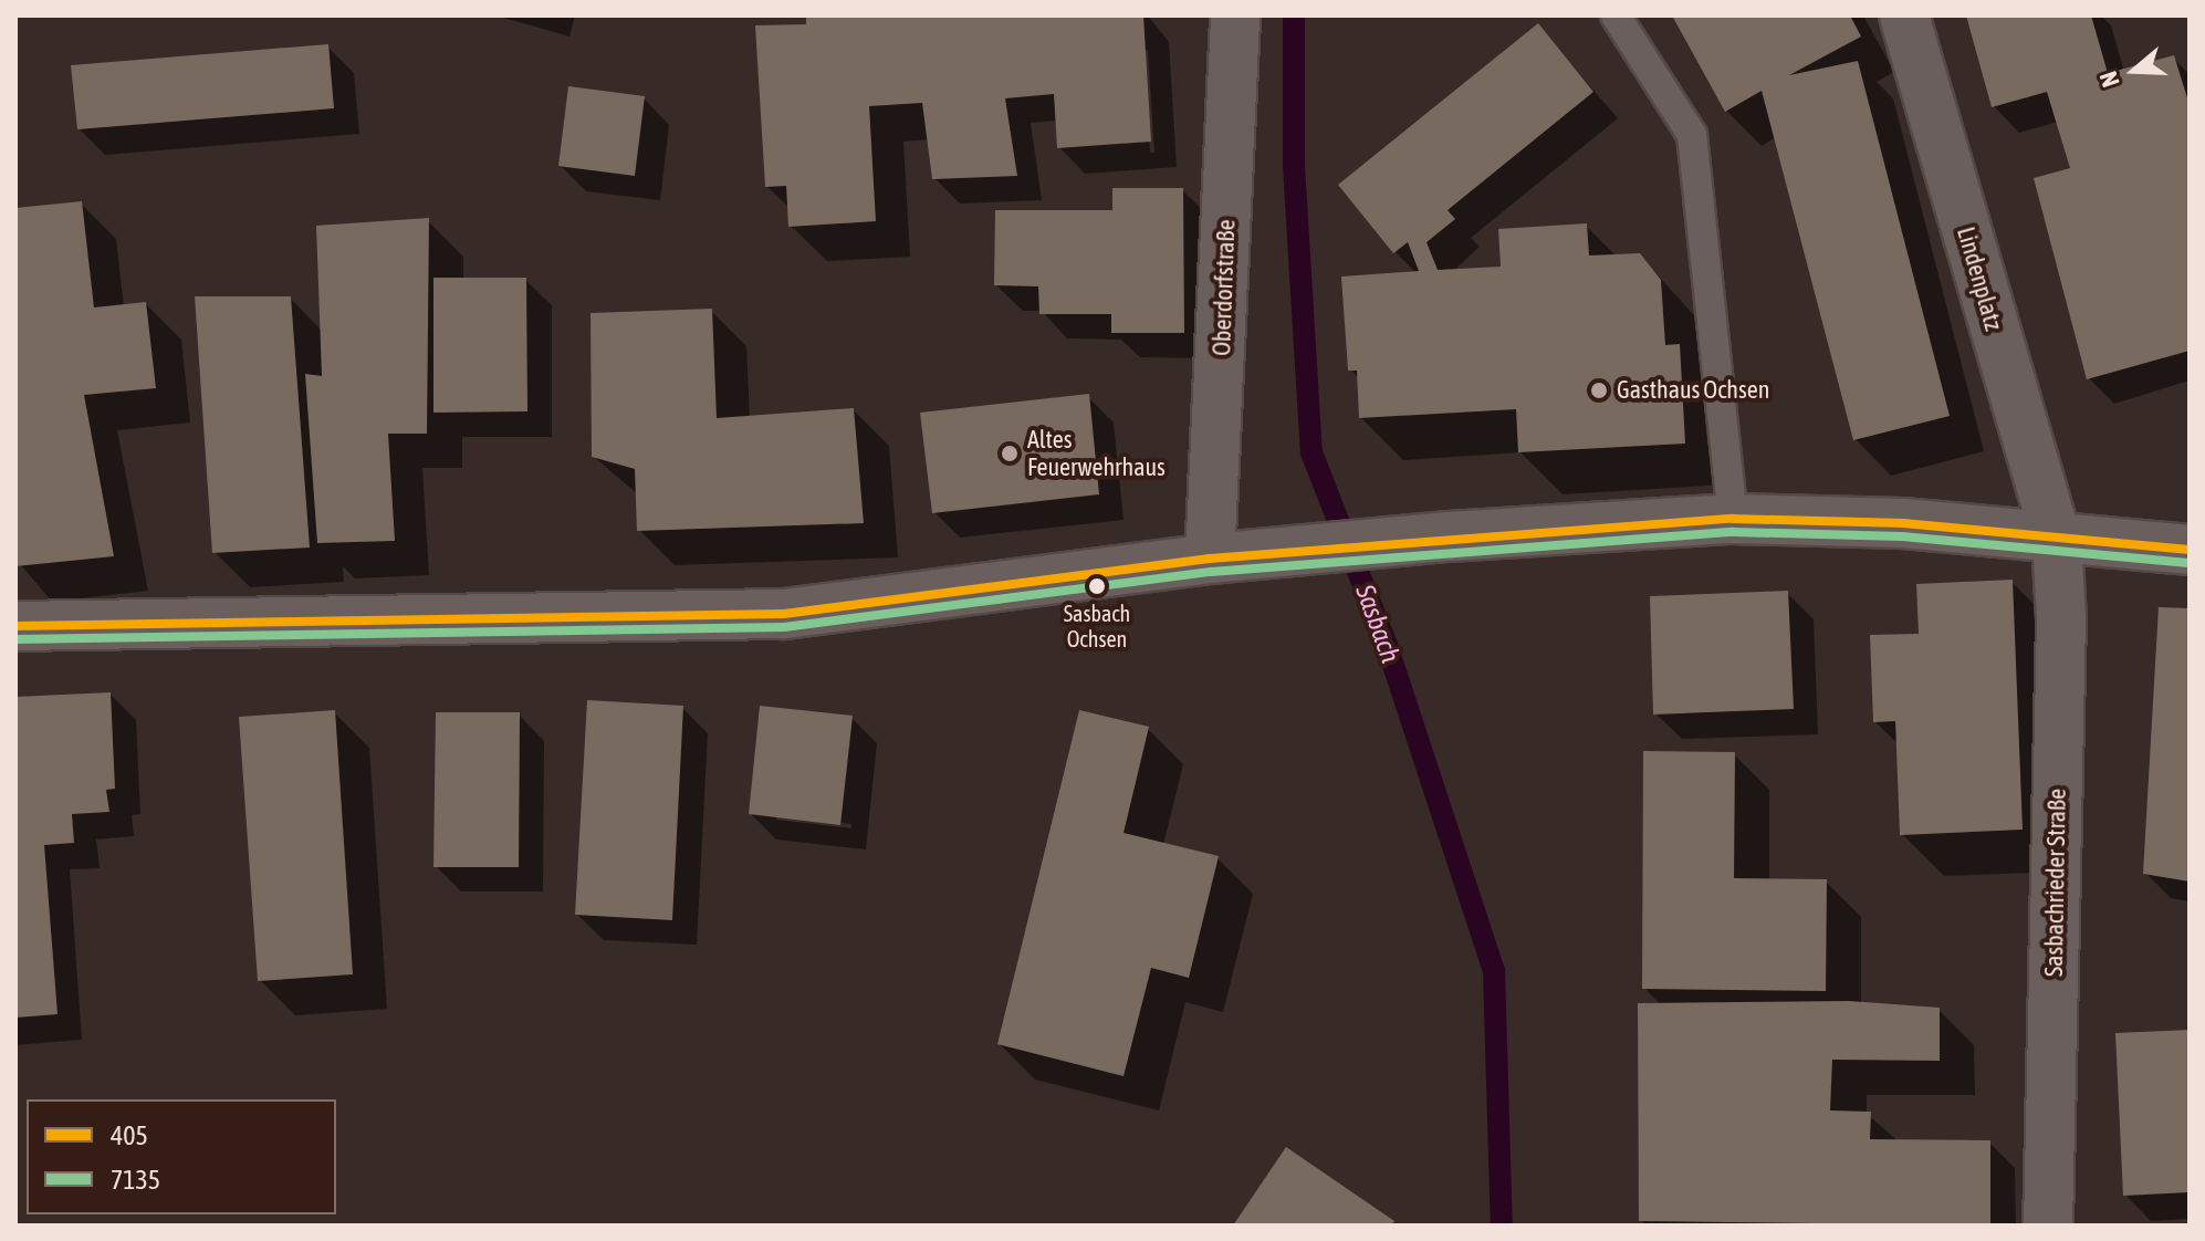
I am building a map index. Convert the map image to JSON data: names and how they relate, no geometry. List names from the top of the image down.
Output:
{
  "streets": {
    "street": ["Lindenplatz", "Oberdorfstraße", "Sasbachrieder Straße"]
  },
  "crossings": [
    ["Lindenplatz", "Sasbachrieder Straße"]
  ],
  "water": ["Sasbach"],
  "places": ["Gasthaus Ochsen", "Altes Feuerwehrhaus", "Sasbach Ochsen"],
  "lines": ["transit line 405", "transit line 7135"],
  "legend": ["405", "7135"],
  "north": "left"
}
